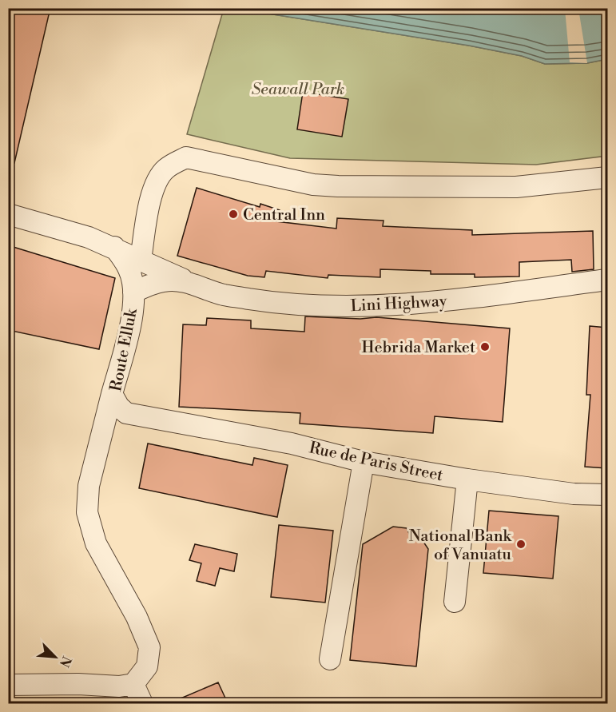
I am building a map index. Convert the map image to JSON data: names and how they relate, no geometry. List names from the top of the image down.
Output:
{
  "streets": {
    "street": ["Lini Highway", "Route Elluk", "Rue de Paris Street"]
  },
  "crossings": [
    ["Lini Highway", "Route Elluk"],
    ["Route Elluk", "Rue de Paris Street"]
  ],
  "parks": ["Seawall Park"],
  "places": ["Central Inn", "Hebrida Market", "National Bank of Vanuatu"],
  "north": "bottom right"
}
